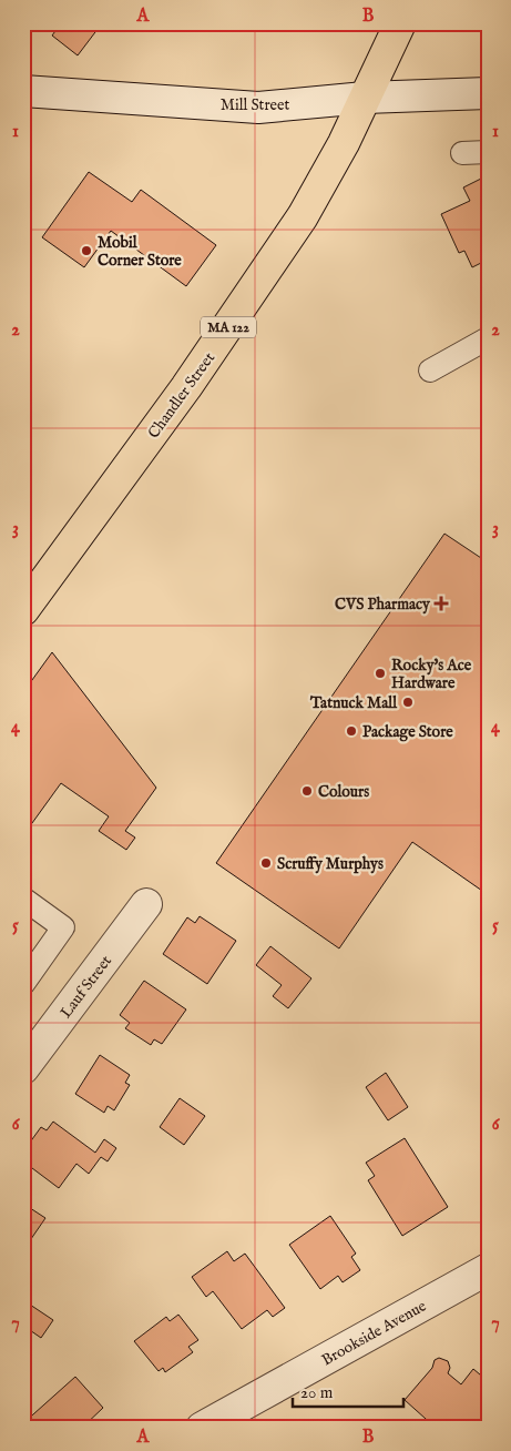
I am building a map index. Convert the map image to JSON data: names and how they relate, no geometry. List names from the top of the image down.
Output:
{
  "streets": {
    "main road": ["MA 122", "Chandler Street"],
    "street": ["Mill Street", "Lauf Street", "Brookside Avenue"]
  },
  "crossings": [
    ["Mill Street", "Chandler Street"]
  ],
  "places": {
    "other": [
      "Mobil Corner Store",
      "Rocky's Ace Hardware",
      "Tatnuck Mall",
      "Package Store",
      "Colours",
      "Scruffy Murphys"
    ],
    "health": ["CVS Pharmacy"]
  },
  "scale_bar": "20 m",
  "grid": {
    "columns": ["A", "B"],
    "rows": [
      "1",
      "2",
      "3",
      "4",
      "5",
      "6",
      "7"
    ]
  }
}
